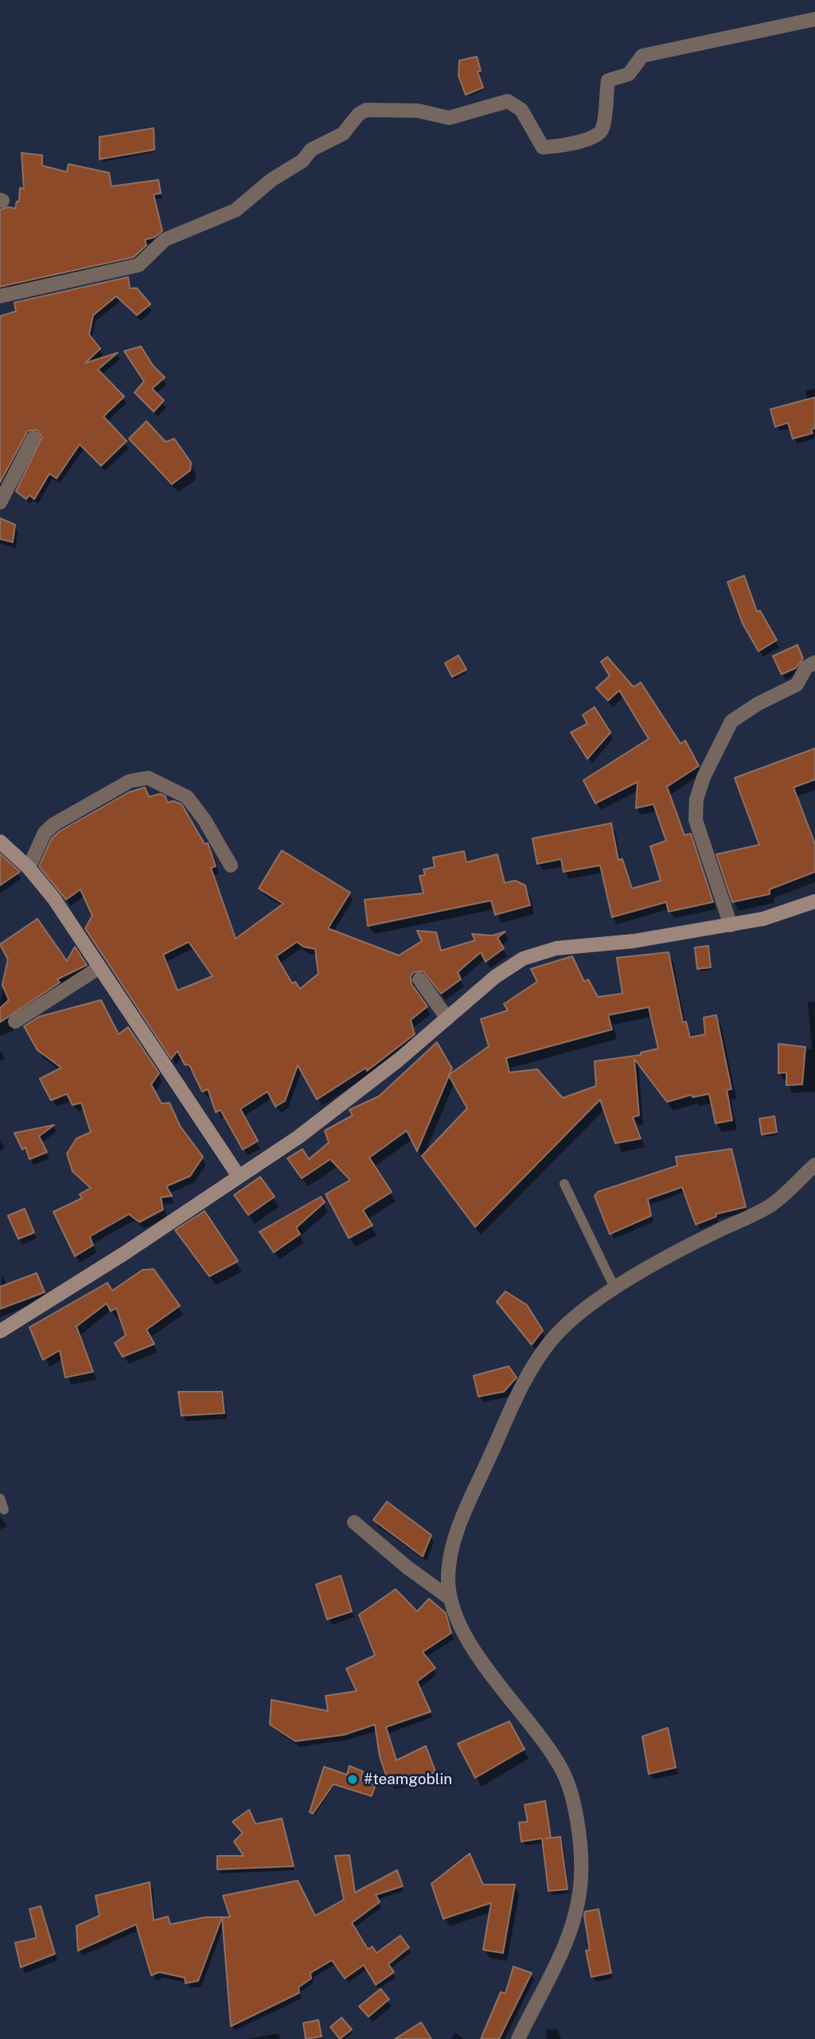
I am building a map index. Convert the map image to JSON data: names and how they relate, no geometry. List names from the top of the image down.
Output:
{
  "places": ["#teamgoblin"]
}
